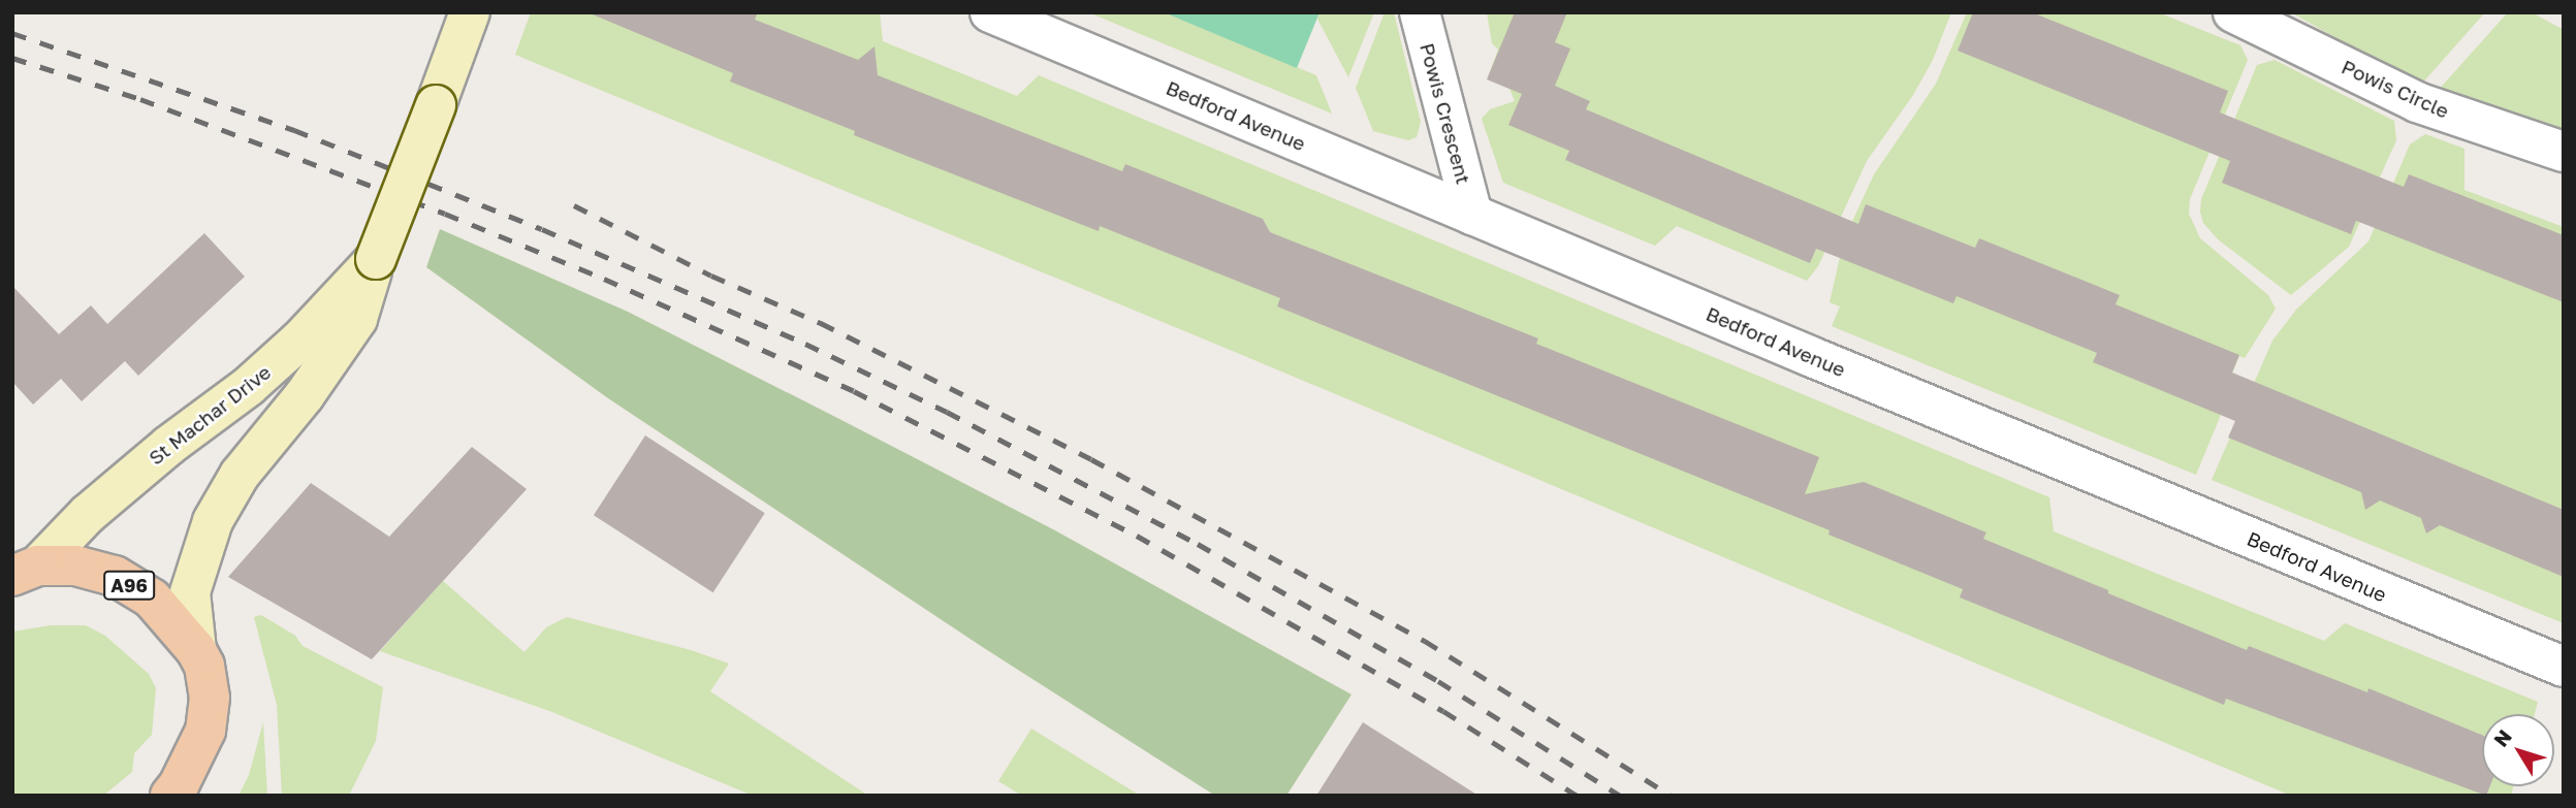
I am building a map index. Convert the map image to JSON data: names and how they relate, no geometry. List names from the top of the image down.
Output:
{
  "streets": {
    "main road": ["St Machar Drive", "A96"],
    "street": ["Powis Circle", "Powis Crescent", "Bedford Avenue"]
  },
  "crossings": [
    ["Powis Crescent", "Bedford Avenue"],
    ["St Machar Drive", "A96"]
  ],
  "north": "top left"
}
